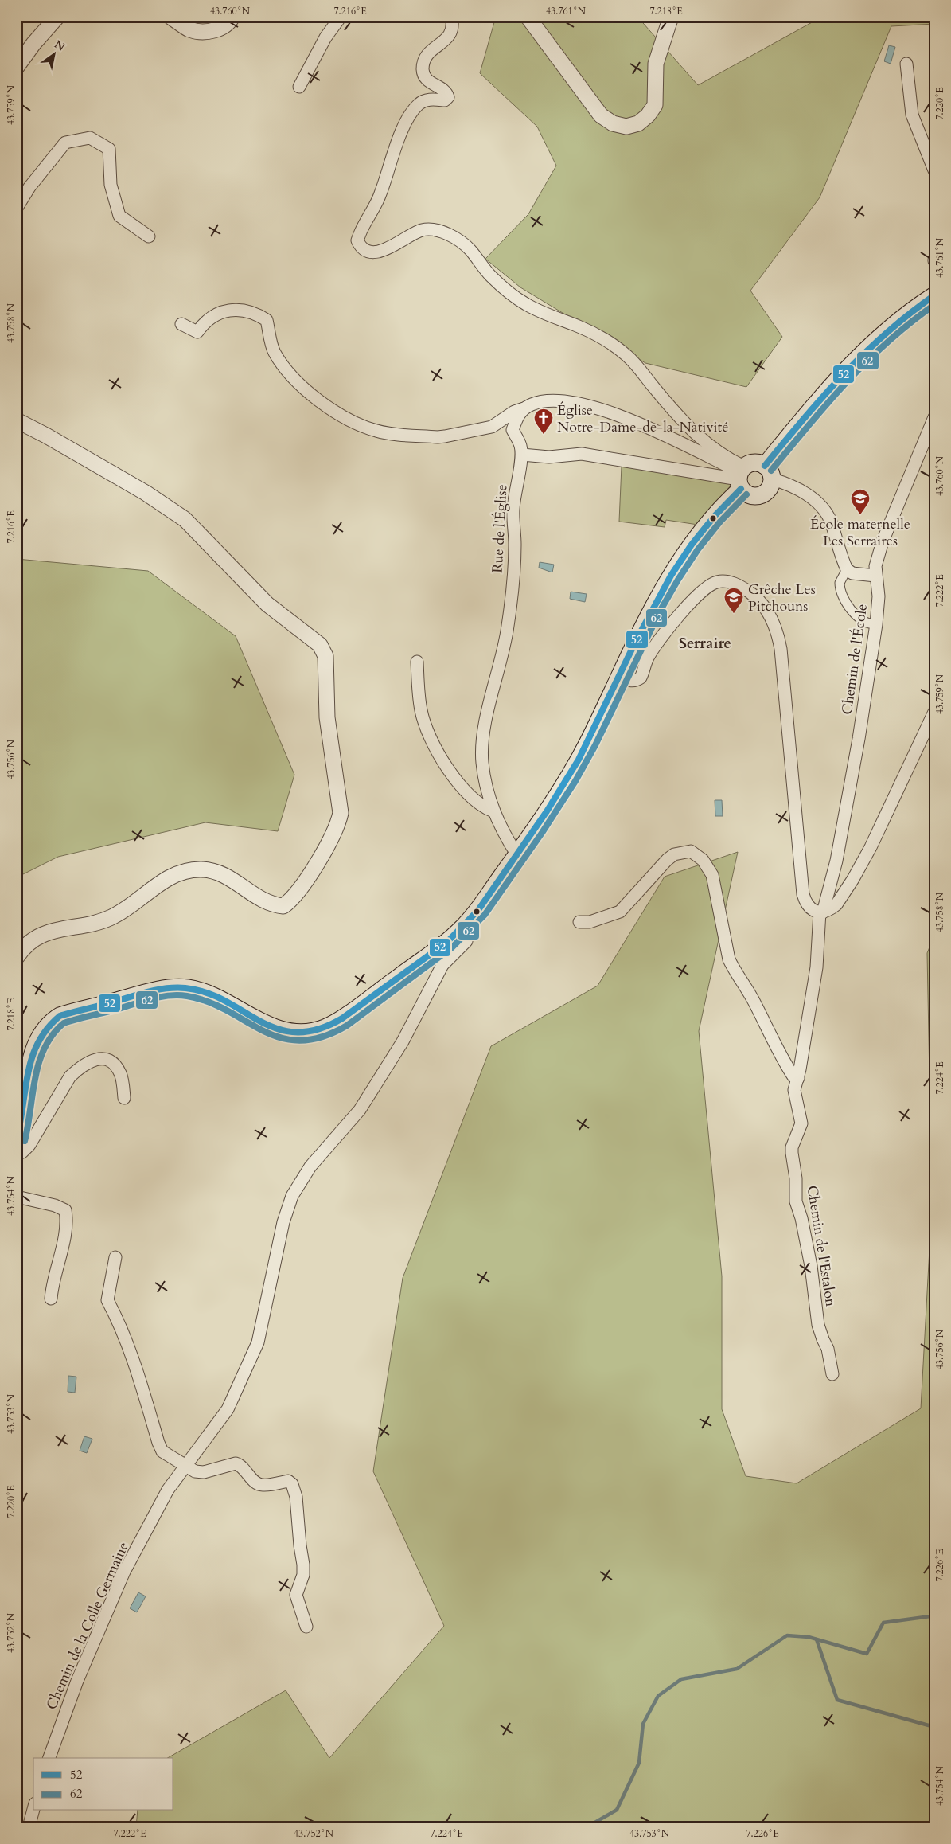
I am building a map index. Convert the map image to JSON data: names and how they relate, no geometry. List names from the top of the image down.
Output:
{
  "streets": {
    "street": [
      "Rue de l'Église",
      "Chemin de l'École",
      "Chemin de l'Estalon",
      "Chemin de la Colle Germaine"
    ]
  },
  "crossings": [
    ["Chemin de l'École", "Chemin de l'Estalon"]
  ],
  "districts": ["Serraire"],
  "places": {
    "church": ["Église Notre-Dame-de-la-Nativité"],
    "school or university": ["École maternelle Les Serraires", "Crêche Les Pitchouns"]
  },
  "lines": ["transit line 52", "transit line 62"],
  "legend": ["52", "62"],
  "north": "top right",
  "coordinates": [
    "43.760°N",
    "7.216°E",
    "43.761°N",
    "7.218°E",
    "7.220°E",
    "43.759°N",
    "43.758°N",
    "7.222°E",
    "43.756°N",
    "7.224°E",
    "43.754°N",
    "43.753°N",
    "7.226°E",
    "43.752°N"
  ]
}
